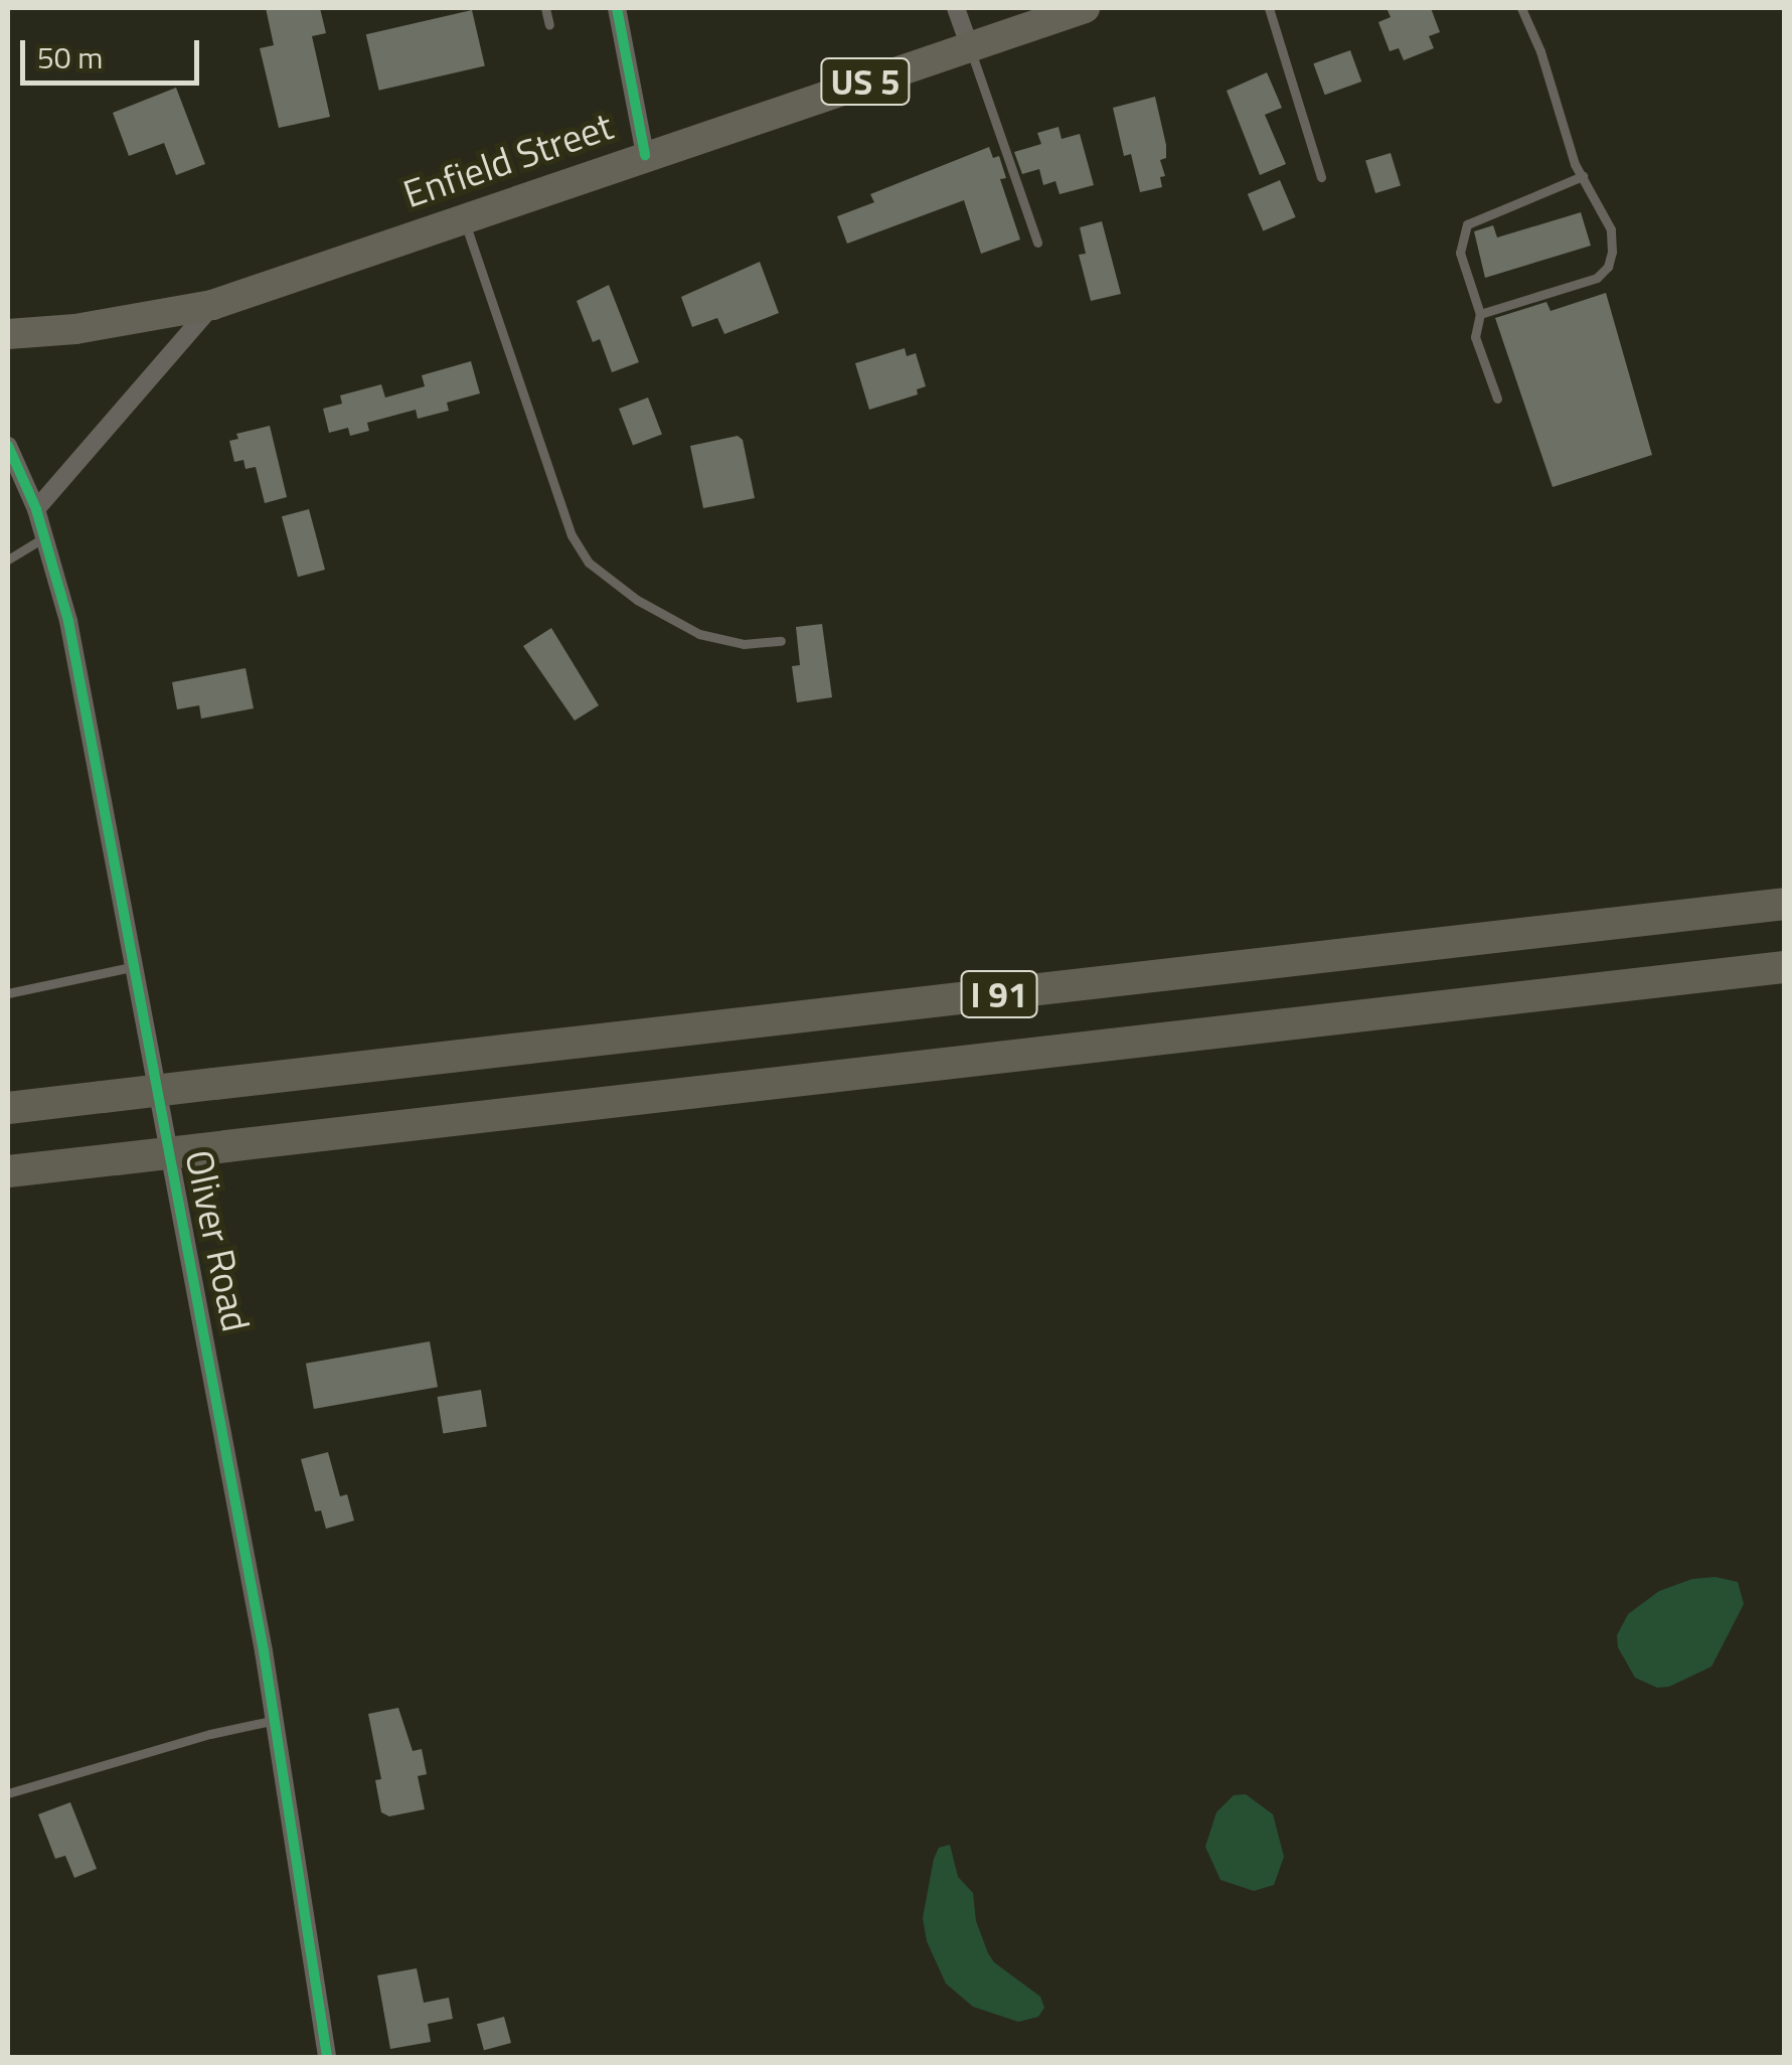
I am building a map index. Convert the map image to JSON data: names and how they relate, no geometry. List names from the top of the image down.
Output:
{
  "streets": {
    "highway": ["I 91"],
    "main road": ["US 5", "Enfield Street"],
    "street": ["Oliver Road"]
  },
  "scale_bar": "50 m"
}
